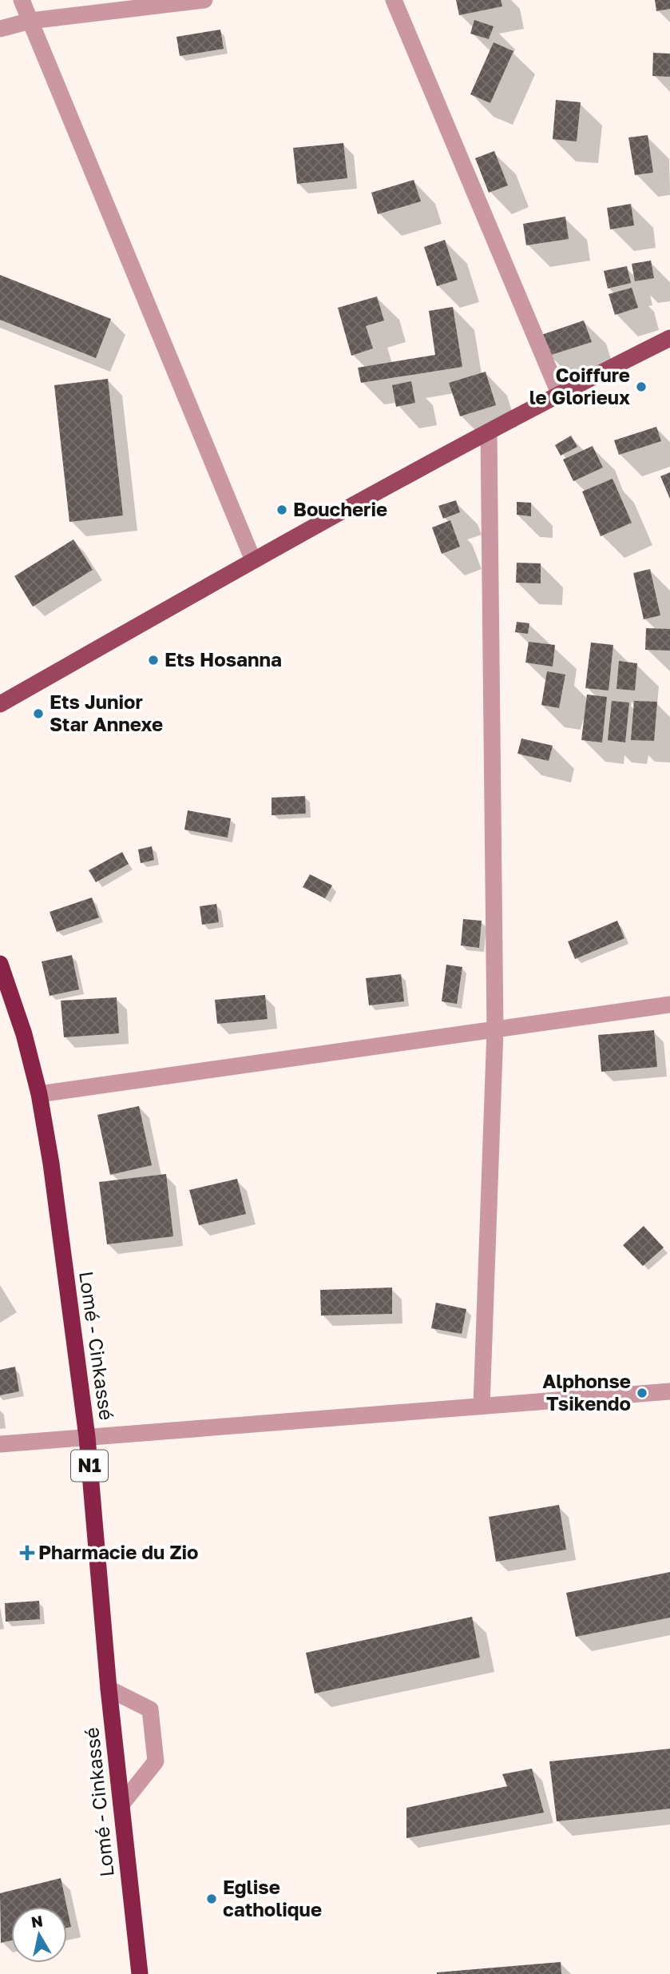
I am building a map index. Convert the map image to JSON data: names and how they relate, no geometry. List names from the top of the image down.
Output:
{
  "streets": {
    "highway": ["Lomé - Cinkassé", "N1"]
  },
  "places": {
    "other": [
      "Coiffure le Glorieux",
      "Boucherie",
      "Ets Hosanna",
      "Ets Junior Star Annexe",
      "Alphonse Tsikendo",
      "Eglise catholique"
    ],
    "health": ["Pharmacie du Zio"]
  },
  "north": "top"
}
